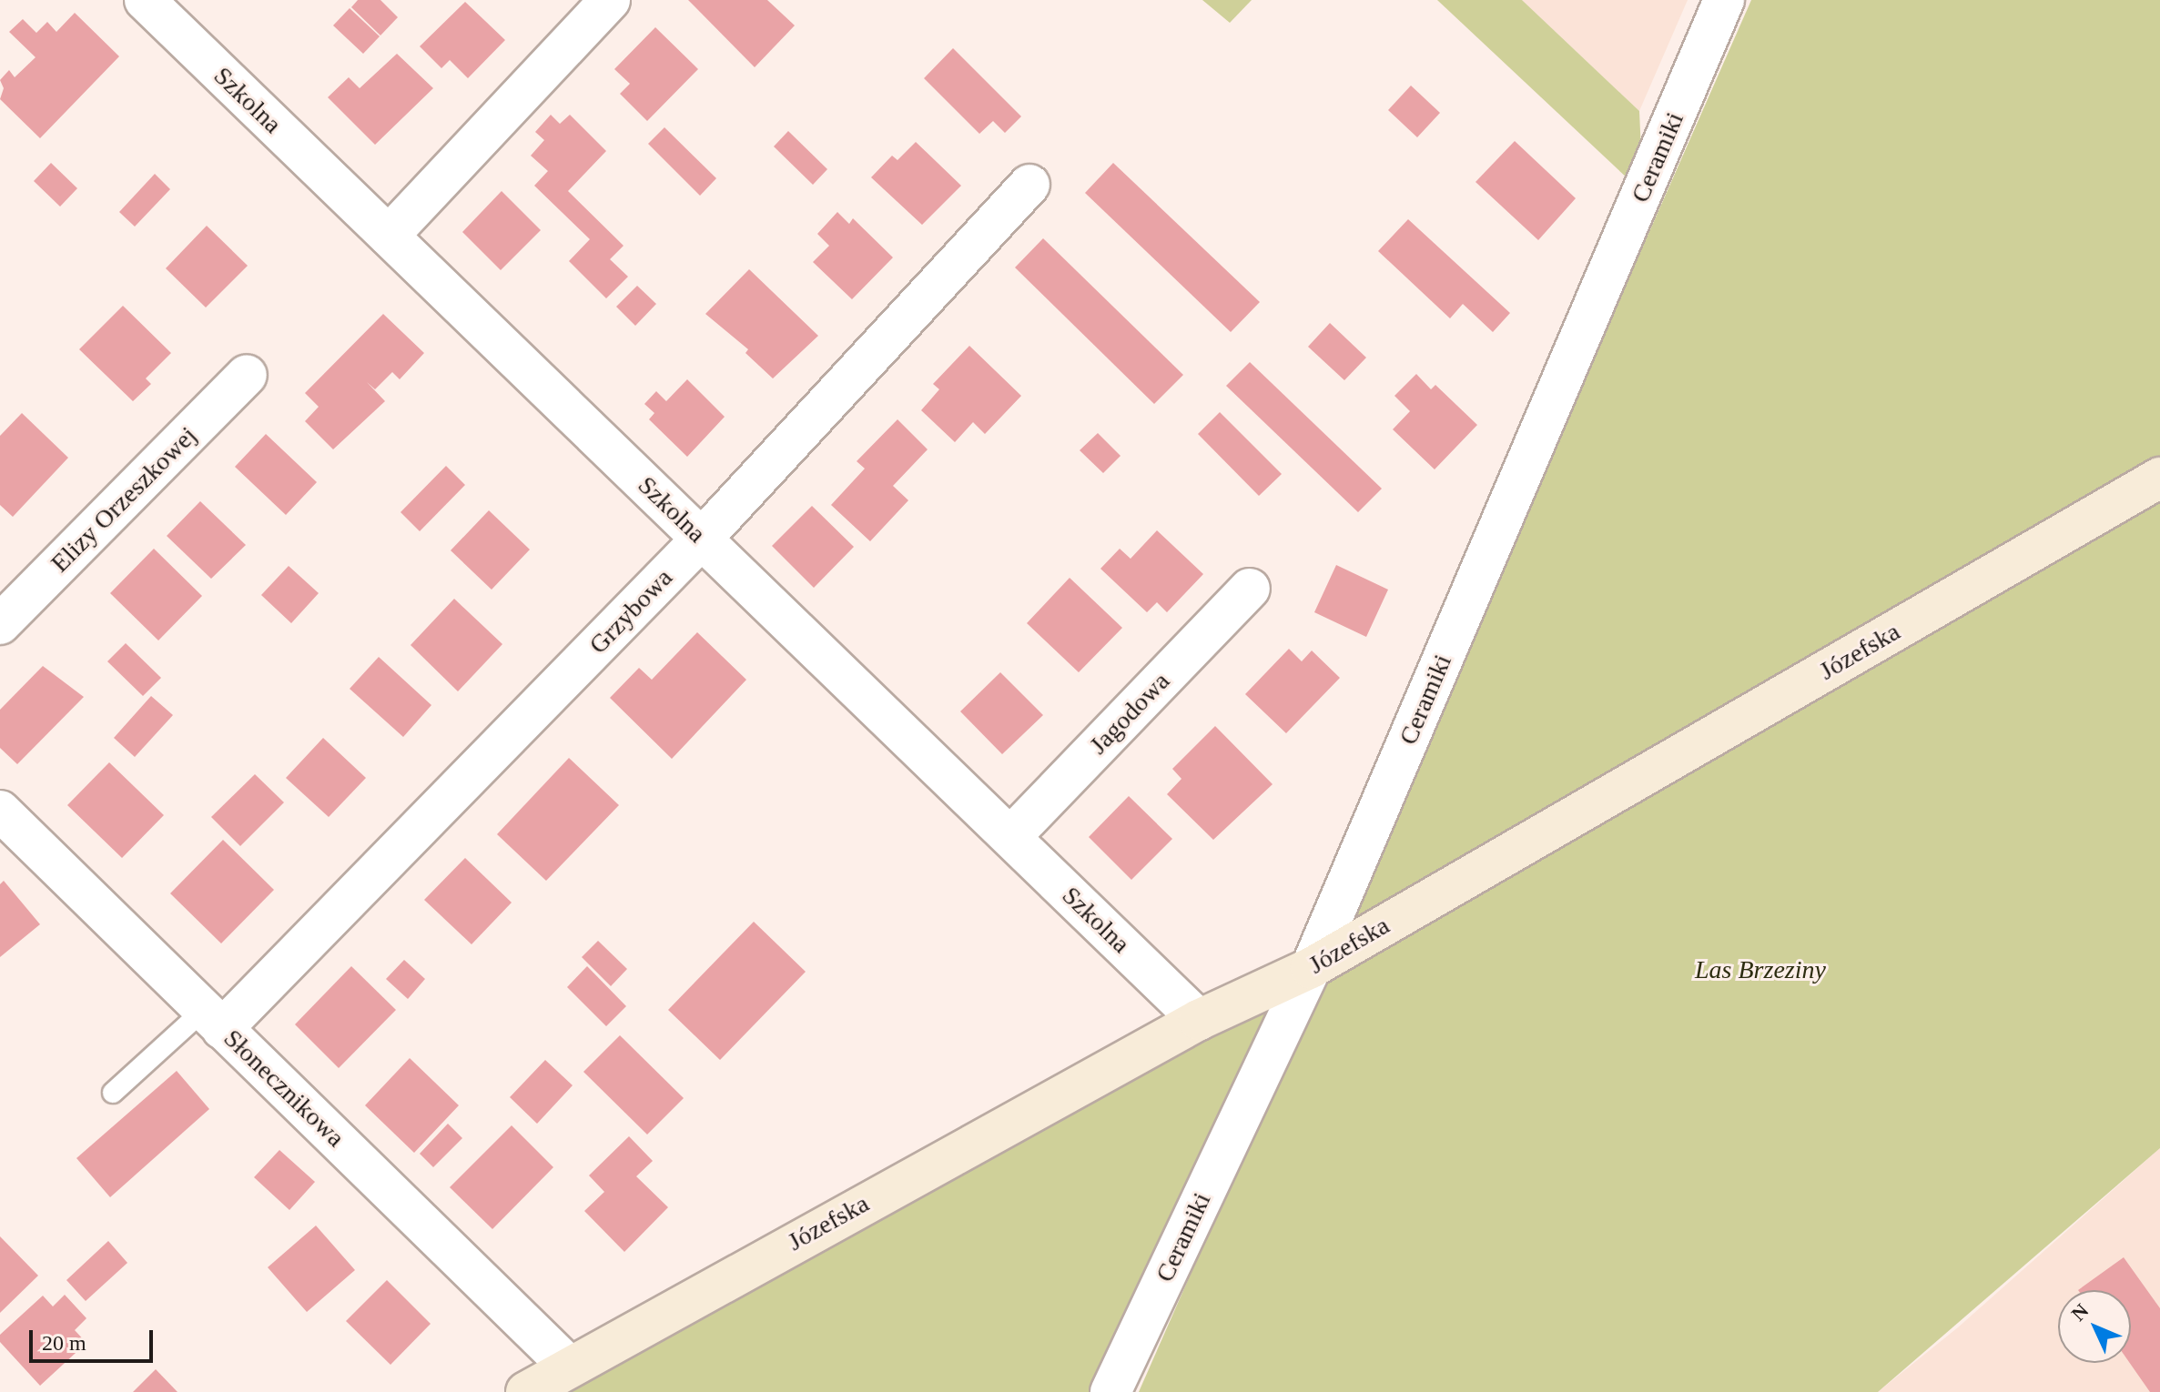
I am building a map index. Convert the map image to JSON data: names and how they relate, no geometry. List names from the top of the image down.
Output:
{
  "streets": {
    "street": [
      "Szkolna",
      "Ceramiki",
      "Elizy Orzeszkowej",
      "Grzybowa",
      "Józefska",
      "Jagodowa",
      "Słonecznikowa"
    ]
  },
  "crossings": [
    ["Szkolna", "Grzybowa"],
    ["Szkolna", "Józefska"],
    ["Szkolna", "Jagodowa"],
    ["Ceramiki", "Józefska"],
    ["Grzybowa", "Słonecznikowa"],
    ["Józefska", "Słonecznikowa"]
  ],
  "parks": ["Las Brzeziny"],
  "scale_bar": "20 m",
  "north": "top left"
}
